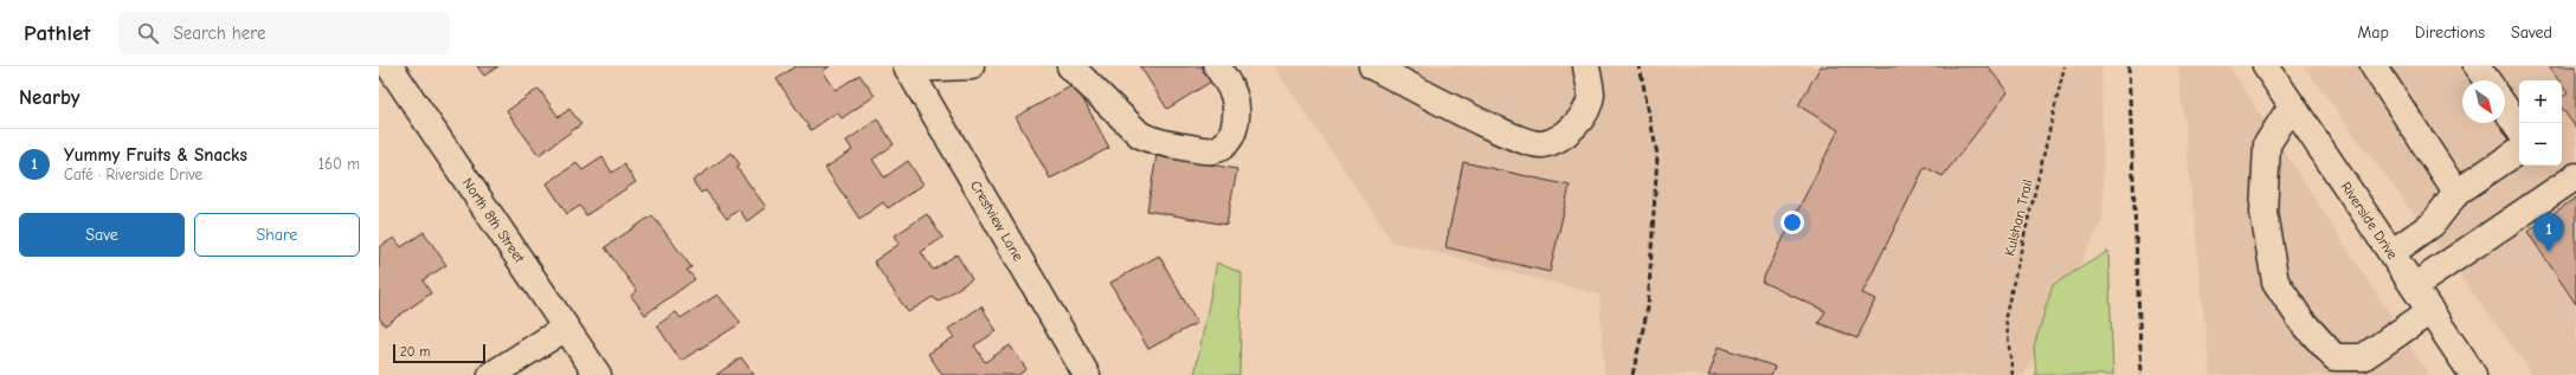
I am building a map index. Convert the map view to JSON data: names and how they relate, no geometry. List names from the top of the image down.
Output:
{
  "streets": {
    "street": ["North 8th Street", "Riverside Drive", "Crestview Lane"],
    "path": ["Kulshan Trail"]
  },
  "scale_bar": "20 m",
  "north": "bottom right",
  "page": {
    "header": "Pathlet",
    "search": "Search here",
    "nav": ["Map", "Directions", "Saved"],
    "heading": "Nearby",
    "map_buttons": ["+", "−"],
    "list": [
      {
        "mark": "1",
        "name": "Yummy Fruits & Snacks",
        "note": "Café · Riverside Drive",
        "value": "160 m"
      }
    ],
    "buttons": ["Save", "Share"],
    "pins": "1",
    "scale": "20 m"
  }
}
